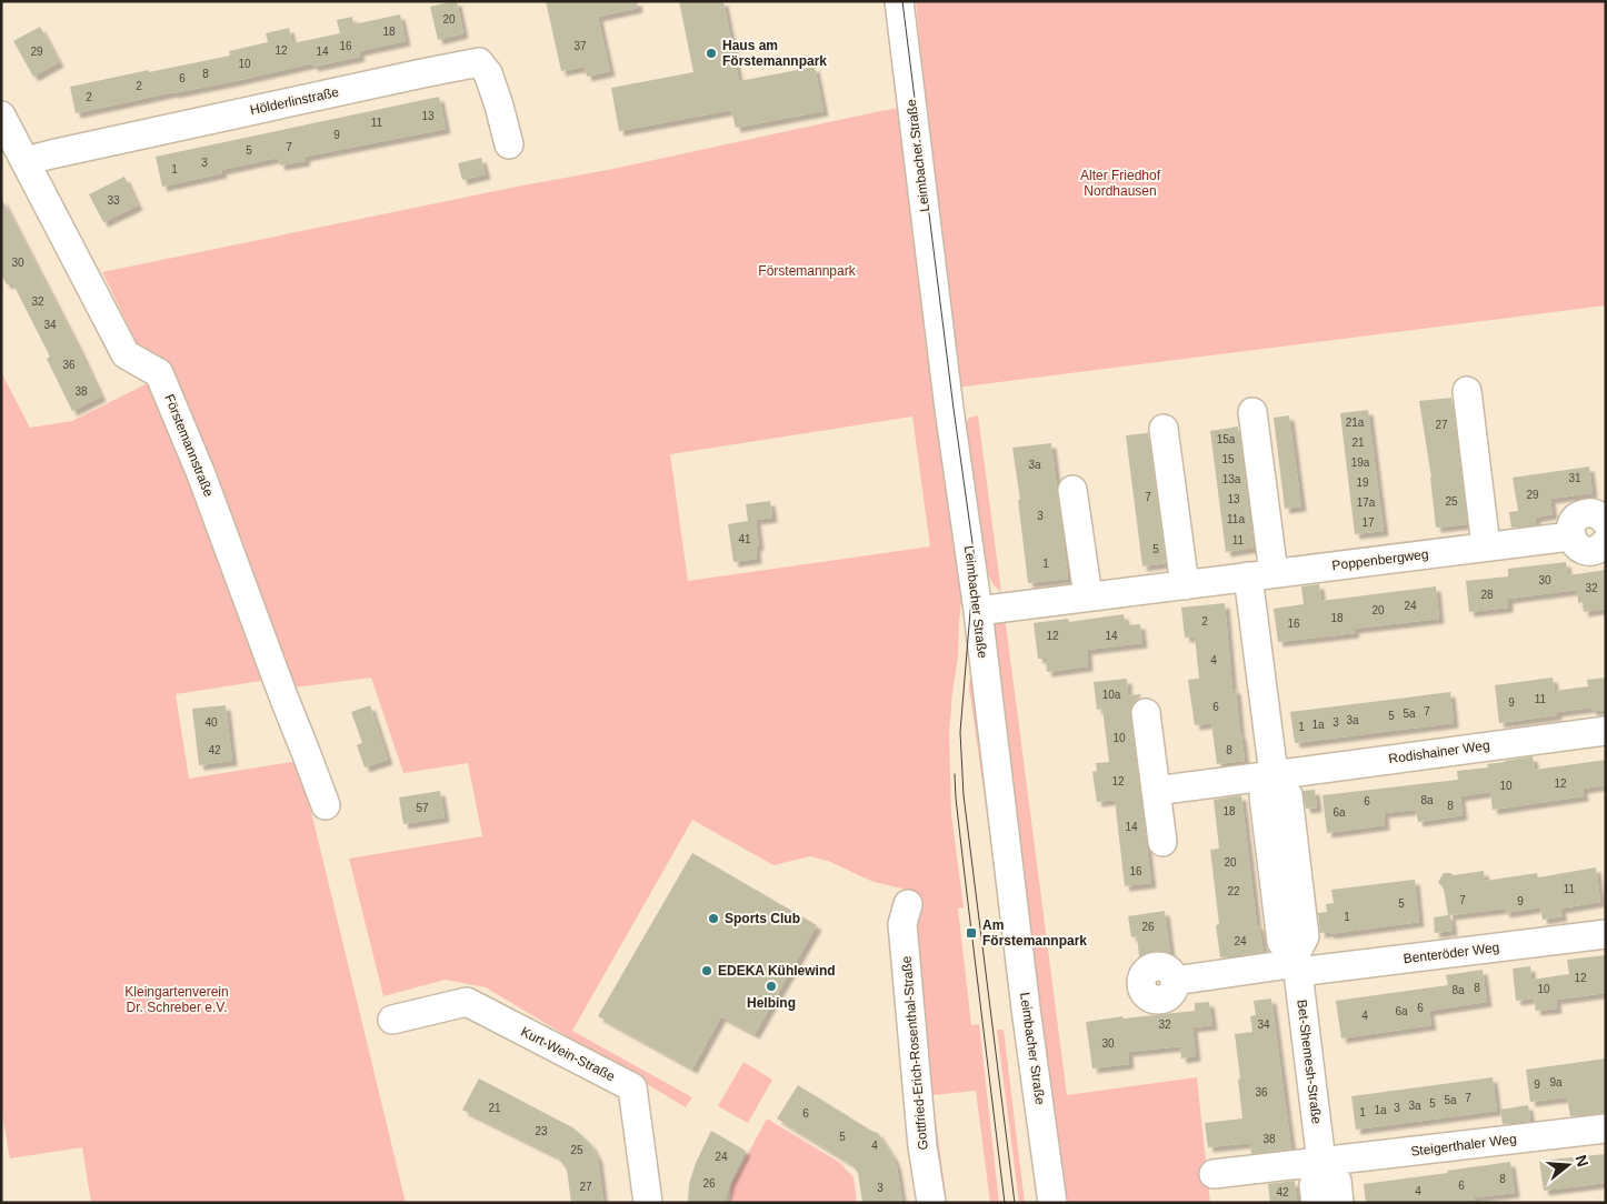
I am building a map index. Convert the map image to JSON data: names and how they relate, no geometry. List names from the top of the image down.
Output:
{
  "streets": {
    "street": [
      "Hölderlinstraße",
      "Leimbacher Straße",
      "Förstemannstraße",
      "Poppenbergweg",
      "Rodishainer Weg",
      "Benteröder Weg",
      "Gottfried-Erich-Rosenthal-Straße",
      "Kurt-Wein-Straße",
      "Bet-Shemesh-Straße",
      "Steigerthaler Weg"
    ]
  },
  "crossings": [
    ["Hölderlinstraße", "Förstemannstraße"],
    ["Leimbacher Straße", "Poppenbergweg"],
    ["Poppenbergweg", "Bet-Shemesh-Straße"],
    ["Rodishainer Weg", "Bet-Shemesh-Straße"],
    ["Benteröder Weg", "Bet-Shemesh-Straße"],
    ["Bet-Shemesh-Straße", "Steigerthaler Weg"]
  ],
  "parks": ["Alter Friedhof Nordhausen", "Förstemannpark", "Kleingartenverein Dr. Schreber e.V."],
  "places": {
    "other": [
      "Haus am Förstemannpark",
      "Sports Club",
      "EDEKA Kühlewind",
      "Helbing"
    ],
    "transit": ["Am Förstemannpark"]
  },
  "house_numbers": [
    "20",
    "18",
    "16",
    "37",
    "12",
    "29",
    "14",
    "10",
    "8",
    "6",
    "2",
    "2",
    "13",
    "11",
    "9",
    "7",
    "5",
    "3",
    "1",
    "33",
    "30",
    "32",
    "34",
    "36",
    "38",
    "21a",
    "27",
    "15a",
    "21",
    "15",
    "19a",
    "3a",
    "31",
    "13a",
    "19",
    "29",
    "7",
    "13",
    "25",
    "17a",
    "3",
    "11a",
    "17",
    "41",
    "11",
    "5",
    "1",
    "30",
    "32",
    "28",
    "24",
    "20",
    "18",
    "2",
    "16",
    "12",
    "14",
    "4",
    "10a",
    "11",
    "9",
    "6",
    "7",
    "5a",
    "5",
    "3a",
    "40",
    "3",
    "1a",
    "1",
    "10",
    "42",
    "8",
    "12",
    "12",
    "10",
    "8a",
    "6",
    "8",
    "57",
    "18",
    "6a",
    "14",
    "20",
    "16",
    "11",
    "22",
    "7",
    "9",
    "5",
    "1",
    "26",
    "24",
    "12",
    "8",
    "10",
    "8a",
    "6",
    "6a",
    "4",
    "32",
    "34",
    "30",
    "9a",
    "9",
    "36",
    "7",
    "5a",
    "5",
    "3a",
    "21",
    "3",
    "1a",
    "1",
    "6",
    "23",
    "5",
    "38",
    "4",
    "25",
    "24",
    "8",
    "26",
    "6",
    "27",
    "3",
    "4",
    "42"
  ],
  "north": "right"
}
